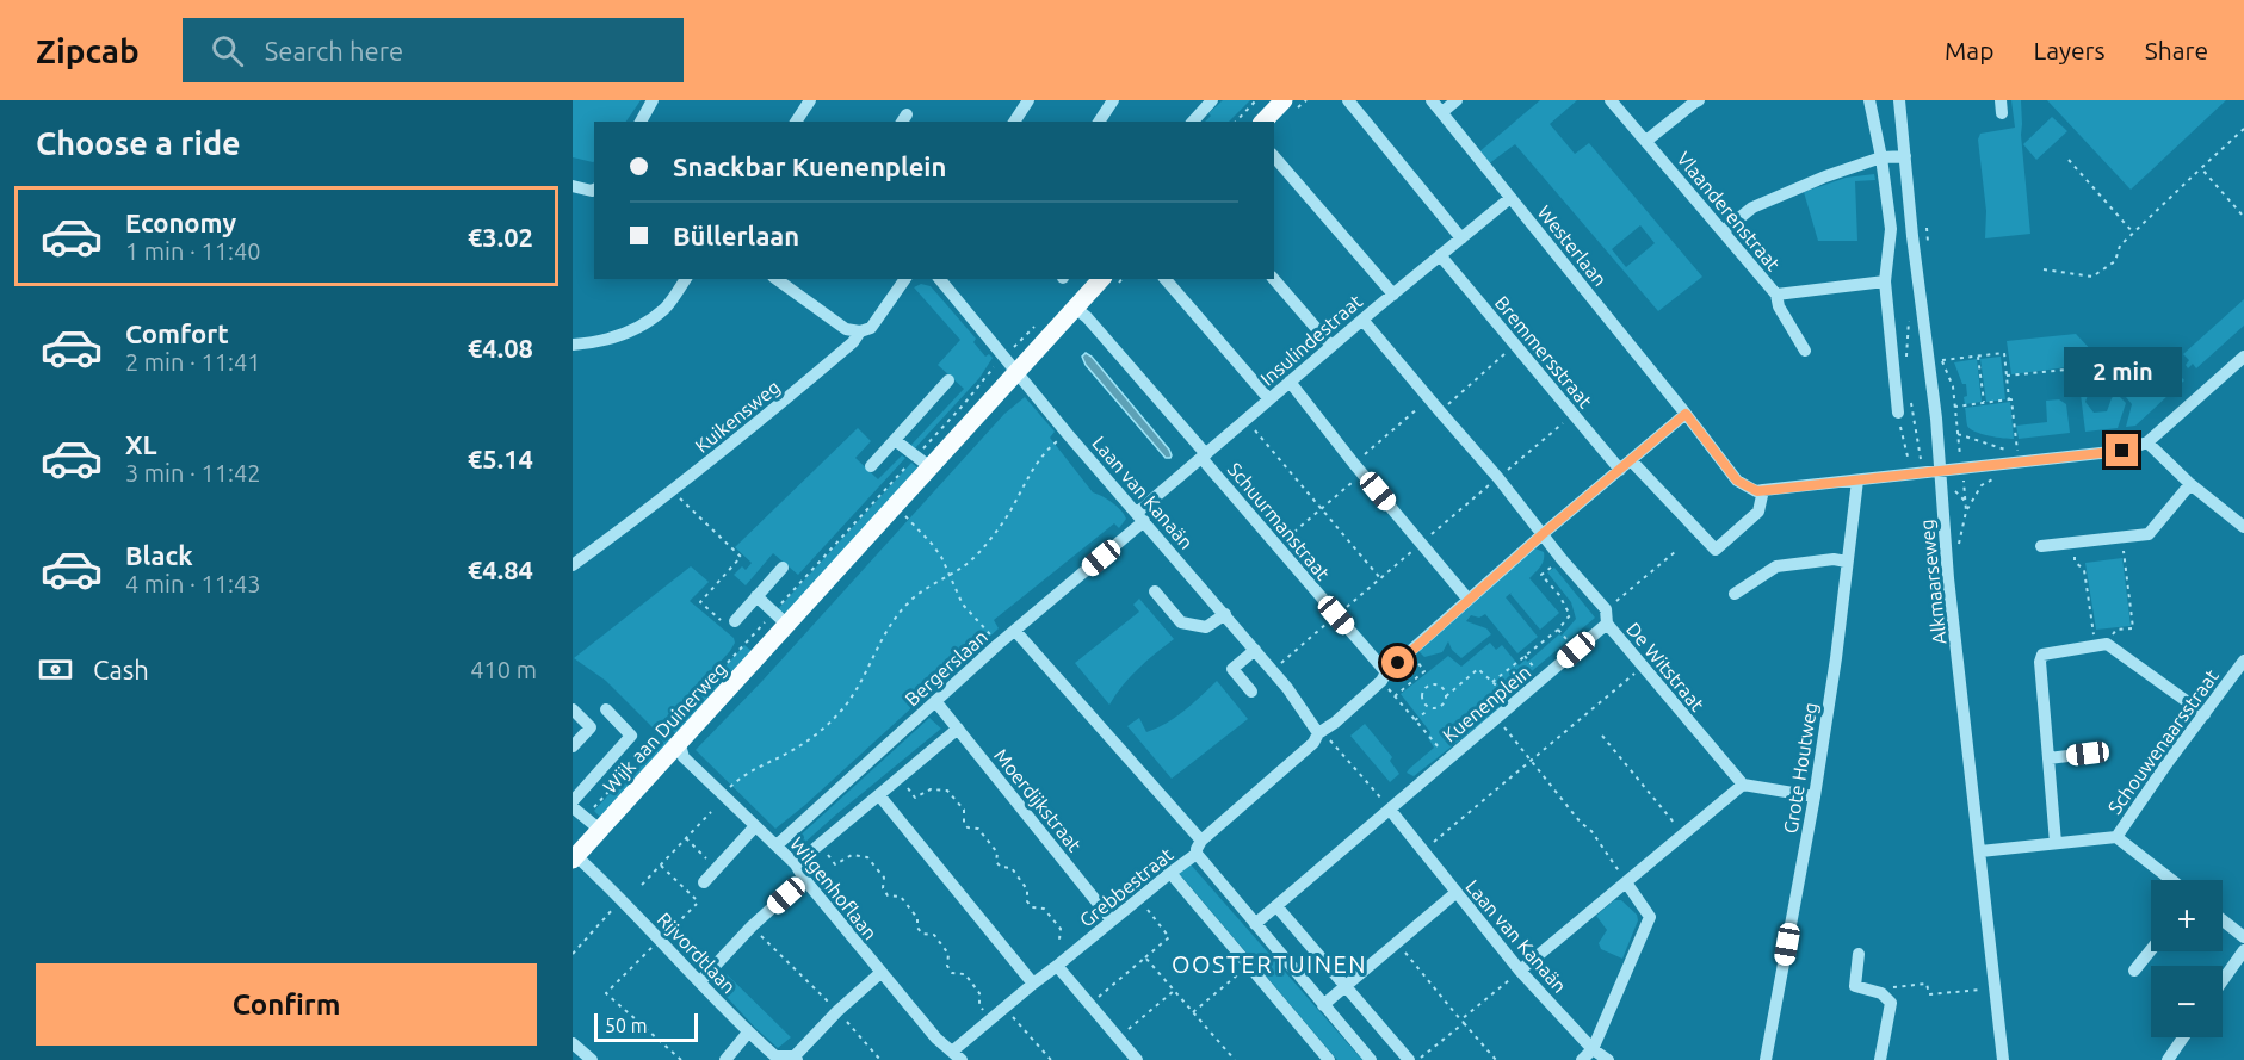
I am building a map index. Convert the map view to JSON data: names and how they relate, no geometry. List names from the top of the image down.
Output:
{
  "streets": {
    "main road": ["Wijk aan Duinerweg"],
    "street": [
      "Vlaanderenstraat",
      "Westerlaan",
      "Insulindestraat",
      "Bremmersstraat",
      "Kuikensweg",
      "Laan van Kanaän",
      "Schuurmanstraat",
      "Alkmaarseweg",
      "De Witstraat",
      "Bergerslaan",
      "Kuenenplein",
      "Schouwenaarsstraat",
      "Grote Houtweg",
      "Moerdijkstraat",
      "Grebbestraat",
      "Wilgenhoflaan",
      "Rijvordtlaan"
    ]
  },
  "crossings": [
    ["Westerlaan", "Insulindestraat"],
    ["Insulindestraat", "Bremmersstraat"],
    ["Insulindestraat", "Laan van Kanaän"],
    ["Insulindestraat", "Schuurmanstraat"],
    ["Insulindestraat", "De Witstraat"],
    ["Insulindestraat", "Bergerslaan"],
    ["Laan van Kanaän", "Bergerslaan"],
    ["Laan van Kanaän", "Kuenenplein"],
    ["Laan van Kanaän", "Wijk aan Duinerweg"],
    ["Laan van Kanaän", "Grebbestraat"],
    ["Schuurmanstraat", "Wijk aan Duinerweg"],
    ["Alkmaarseweg", "Schouwenaarsstraat"],
    ["De Witstraat", "Kuenenplein"],
    ["Bergerslaan", "Moerdijkstraat"],
    ["Bergerslaan", "Wilgenhoflaan"],
    ["Wijk aan Duinerweg", "Wilgenhoflaan"],
    ["Wijk aan Duinerweg", "Rijvordtlaan"],
    ["Moerdijkstraat", "Grebbestraat"],
    ["Grebbestraat", "Wilgenhoflaan"]
  ],
  "districts": ["OOSTERTUINEN"],
  "scale_bar": "50 m",
  "page": {
    "header": "Zipcab",
    "search": "Search here",
    "nav": ["Map", "Layers", "Share"],
    "heading": "Choose a ride",
    "banner": ["Snackbar Kuenenplein", "Büllerlaan"],
    "list": [
      {
        "name": "Economy",
        "note": "1 min · 11:40",
        "value": "€3.02"
      },
      {
        "name": "Comfort",
        "note": "2 min · 11:41",
        "value": "€4.08"
      },
      {
        "name": "XL",
        "note": "3 min · 11:42",
        "value": "€5.14"
      },
      {
        "name": "Black",
        "note": "4 min · 11:43",
        "value": "€4.84"
      }
    ],
    "bubble": "2 min",
    "pay": ["Cash", "410 m"],
    "map_buttons": ["+", "−"],
    "buttons": "Confirm",
    "scale": "50 m"
  }
}
